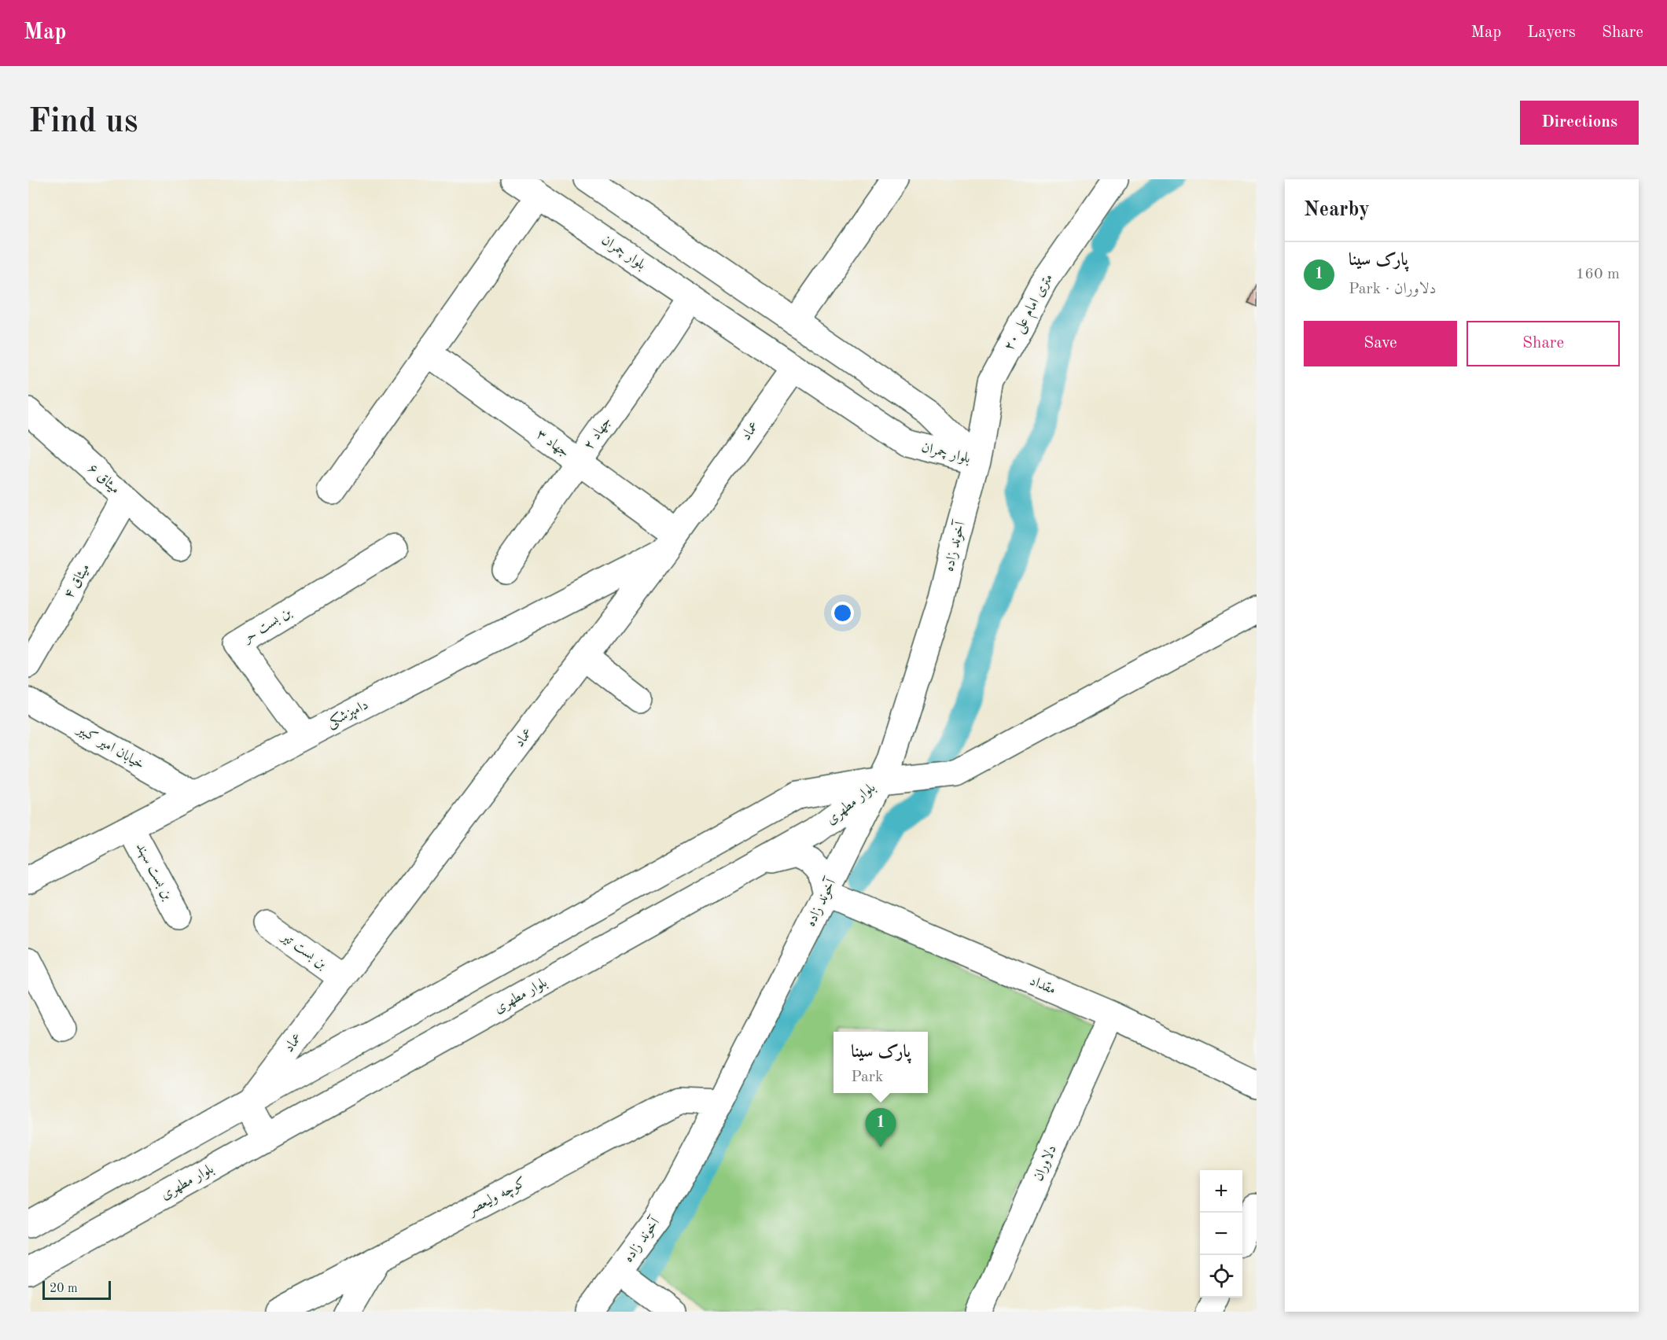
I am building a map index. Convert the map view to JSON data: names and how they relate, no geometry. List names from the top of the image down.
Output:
{
  "streets": {
    "street": [
      "بلوار چمران",
      "۲۰ متری امام علی",
      "عماد",
      "جهاد ۲",
      "جهاد ۳",
      "میثاق ۶",
      "آخوند زاده",
      "میثاق ۴",
      "بن بست حر",
      "دامپزشکی",
      "خیابان امیر کبیر",
      "بلوار مطهری",
      "بن بست سهند",
      "بن بست تیر",
      "مقداد",
      "دلاوران",
      "کوچه ولیعصر"
    ]
  },
  "crossings": [
    ["بلوار چمران", "۲۰ متری امام علی"],
    ["بلوار چمران", "عماد"],
    ["بلوار چمران", "جهاد ۲"],
    ["بلوار چمران", "آخوند زاده"],
    ["۲۰ متری امام علی", "آخوند زاده"],
    ["عماد", "جهاد ۳"],
    ["عماد", "دامپزشکی"],
    ["عماد", "بلوار مطهری"],
    ["عماد", "بن بست تیر"],
    ["جهاد ۲", "جهاد ۳"],
    ["جهاد ۳", "دامپزشکی"],
    ["میثاق ۶", "میثاق ۴"],
    ["آخوند زاده", "بلوار مطهری"],
    ["آخوند زاده", "مقداد"],
    ["آخوند زاده", "کوچه ولیعصر"],
    ["بن بست حر", "دامپزشکی"],
    ["دامپزشکی", "خیابان امیر کبیر"],
    ["دامپزشکی", "بن بست سهند"],
    ["مقداد", "دلاوران"]
  ],
  "scale_bar": "20 m",
  "page": {
    "header": "Map",
    "nav": ["Map", "Layers", "Share"],
    "buttons": [
      "Directions",
      ["Save", "Share"]
    ],
    "title": "Find us",
    "heading": "Nearby",
    "list": [
      {
        "mark": "1",
        "name": "پارک سینا",
        "note": "Park · دلاوران",
        "value": "160 m"
      }
    ],
    "popup": ["پارک سینا", "Park"],
    "pins": "1",
    "map_buttons": ["+", "−"],
    "scale": "20 m"
  }
}
